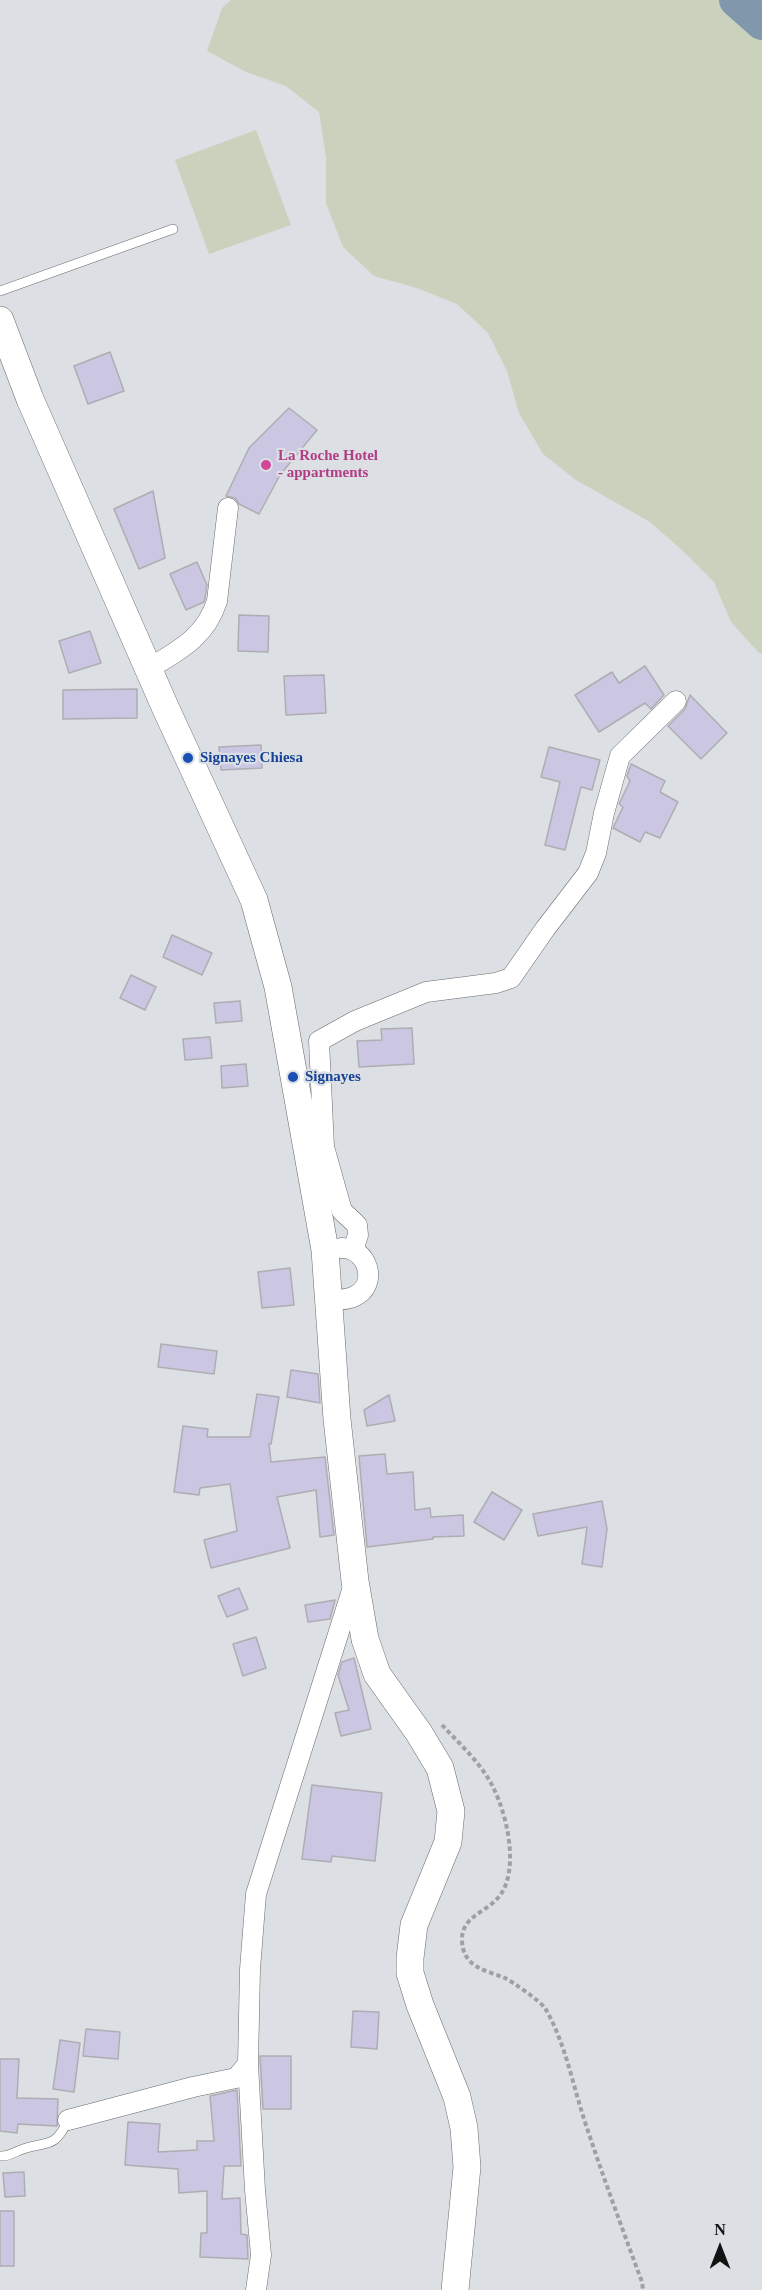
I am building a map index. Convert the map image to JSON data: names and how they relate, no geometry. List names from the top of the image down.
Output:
{
  "places": ["La Roche Hotel - appartments", "Signayes Chiesa", "Signayes"],
  "north": "top"
}
